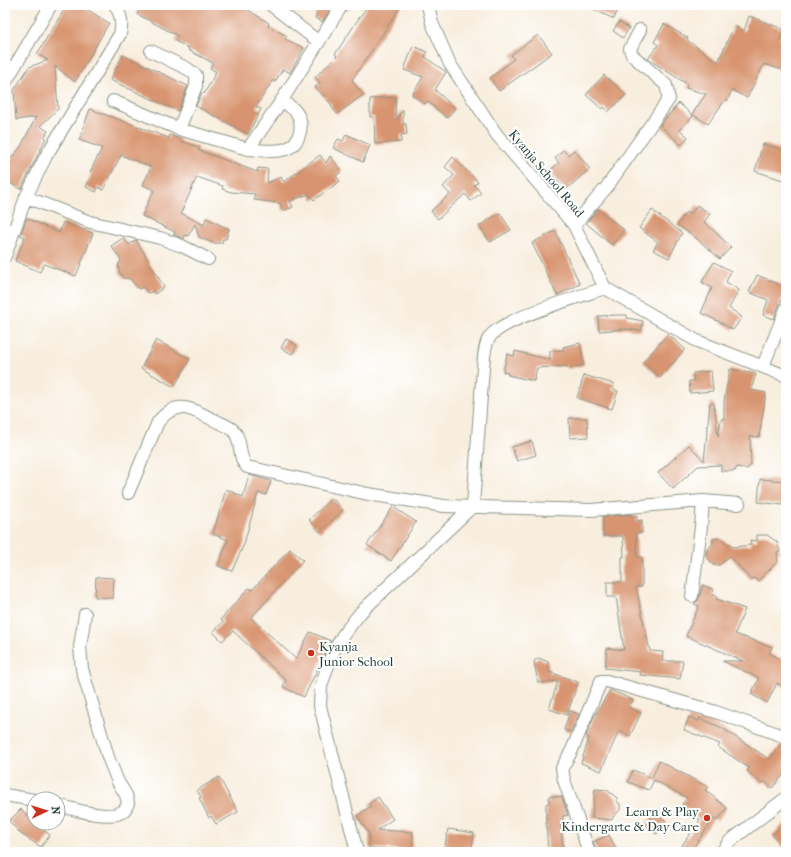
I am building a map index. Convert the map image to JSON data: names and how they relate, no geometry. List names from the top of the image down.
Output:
{
  "streets": {
    "street": ["Kyanja School Road"]
  },
  "places": ["Kyanja Junior School", "Learn & Play Kindergarte & Day Care"],
  "north": "right"
}
